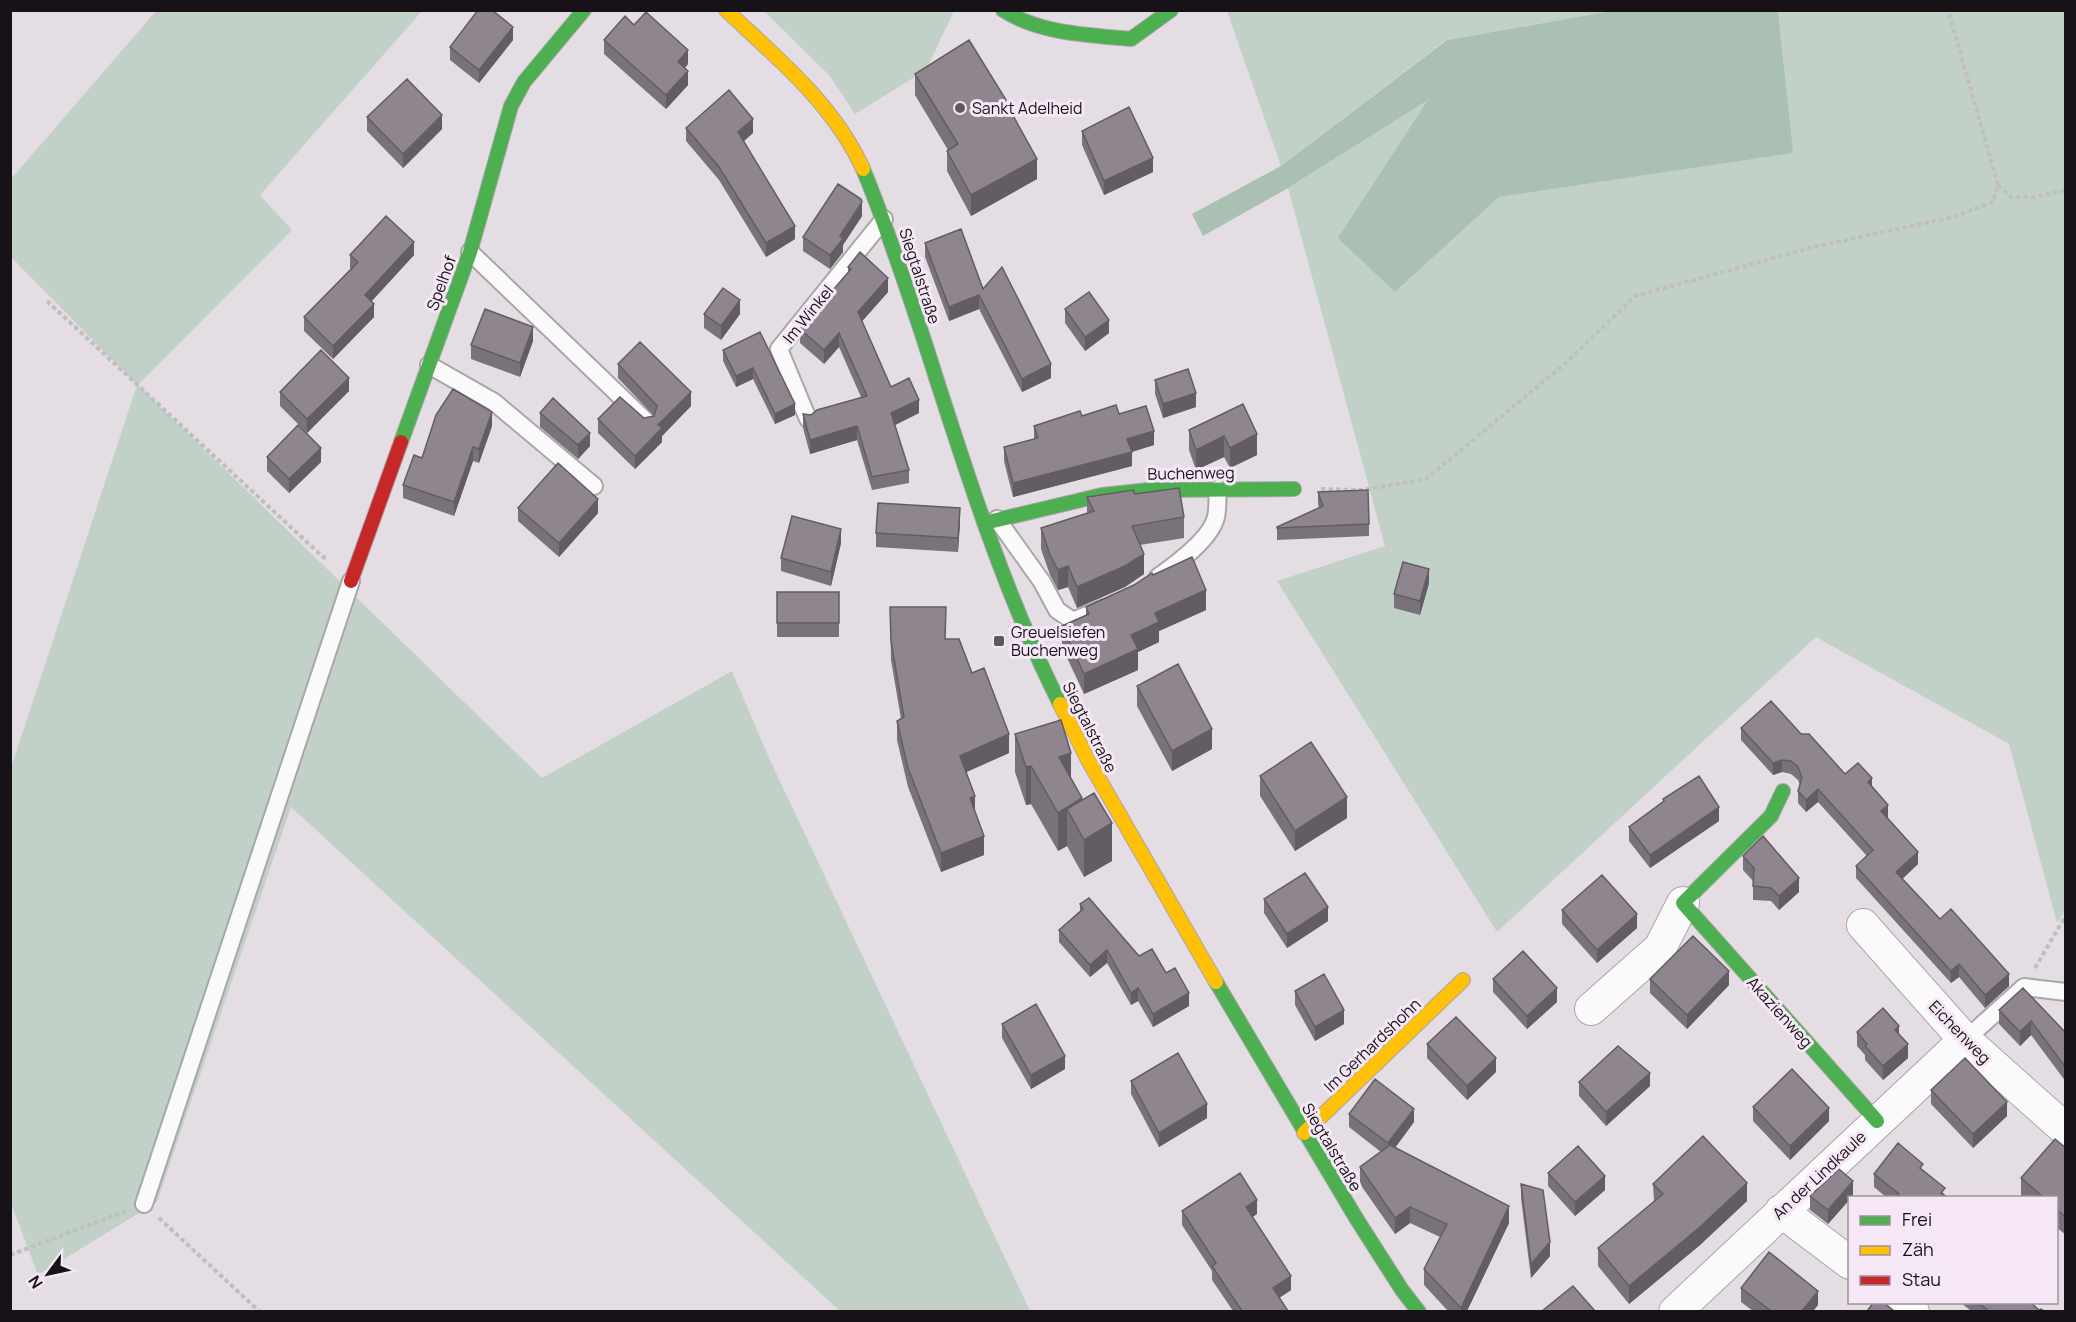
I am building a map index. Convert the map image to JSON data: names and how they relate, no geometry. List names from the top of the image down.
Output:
{
  "streets": {
    "street": [
      "Siegtalstraße",
      "Spelhof",
      "Buchenweg",
      "Akazienweg",
      "Eichenweg",
      "Im Gerhardshohn",
      "An der Lindkaule"
    ],
    "lane": ["Im Winkel"]
  },
  "crossings": [
    ["Siegtalstraße", "Im Winkel"],
    ["Siegtalstraße", "Buchenweg"],
    ["Siegtalstraße", "Im Gerhardshohn"],
    ["Akazienweg", "An der Lindkaule"],
    ["Eichenweg", "An der Lindkaule"]
  ],
  "places": {
    "other": ["Sankt Adelheid"],
    "transit": ["Greuelsiefen Buchenweg"]
  },
  "legend": ["Frei", "Zäh", "Stau"],
  "north": "bottom left"
}
